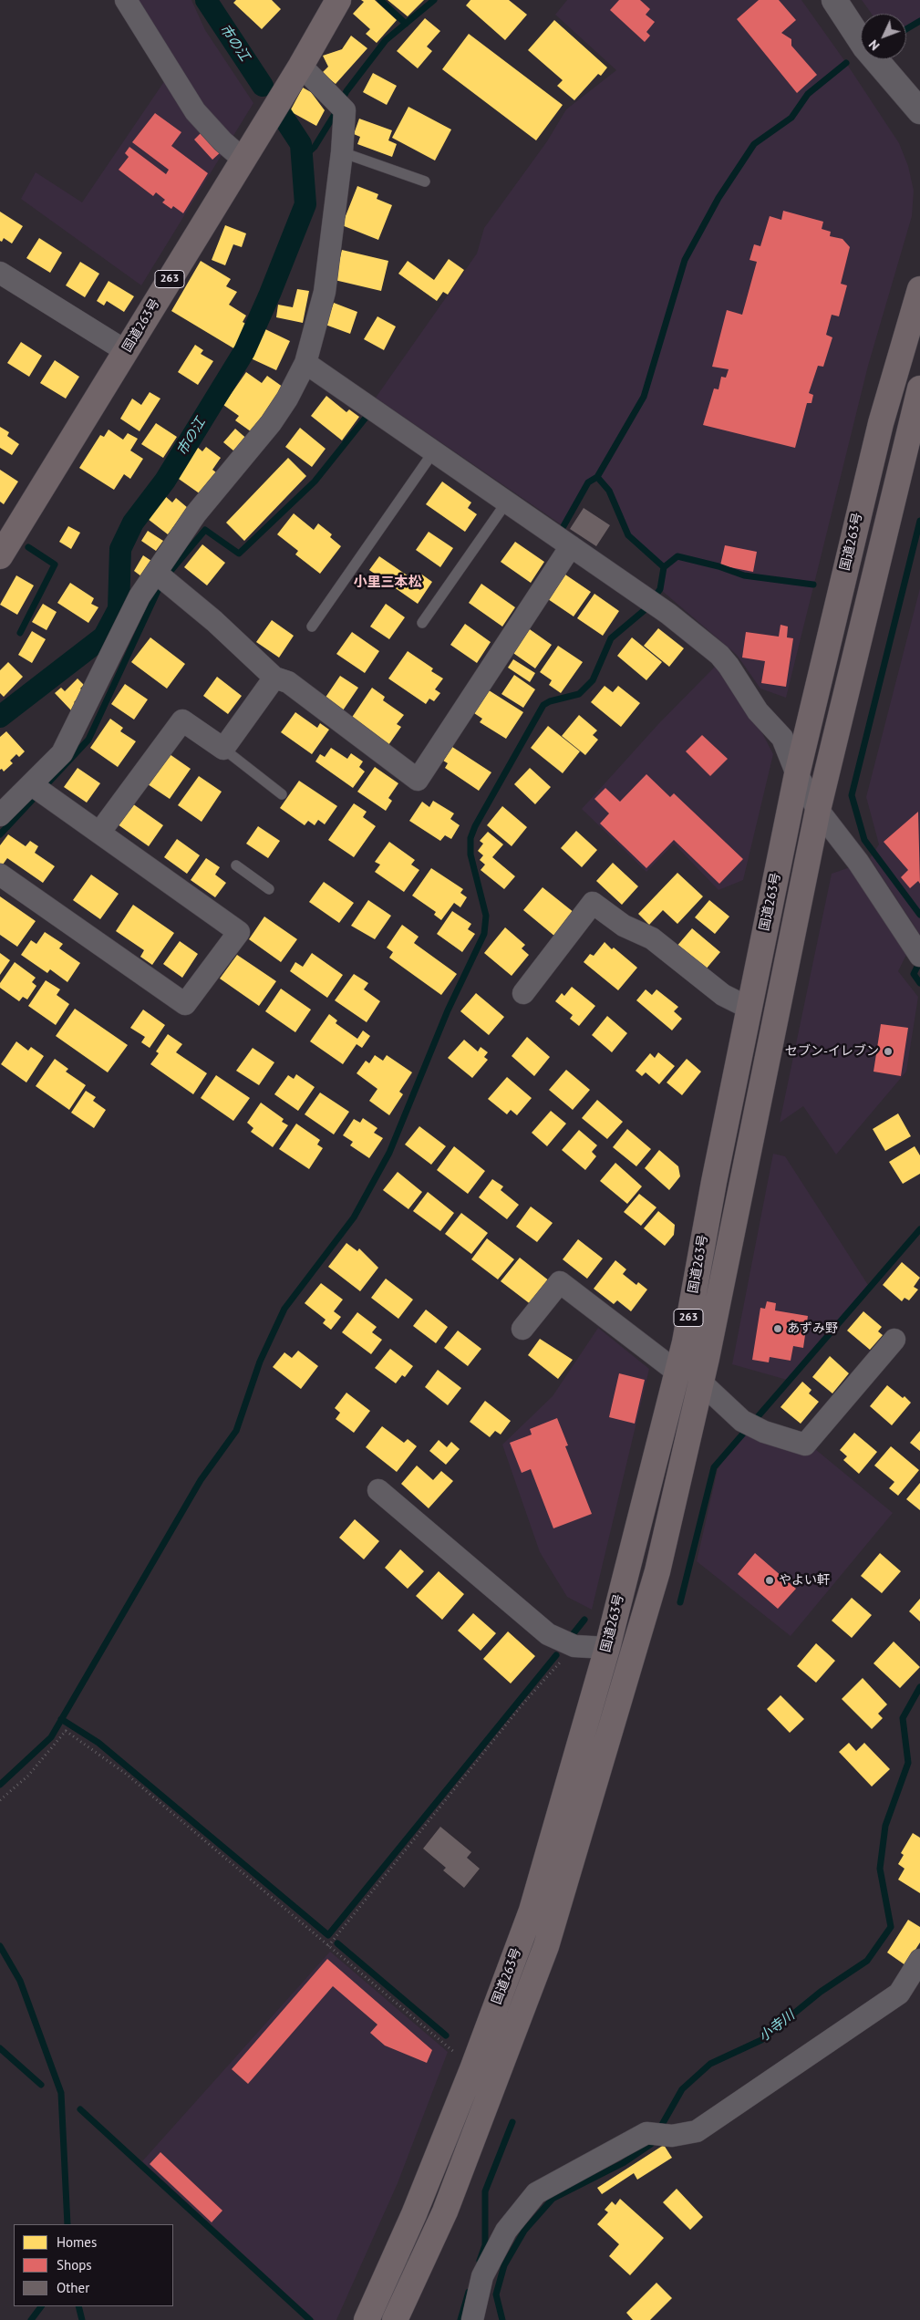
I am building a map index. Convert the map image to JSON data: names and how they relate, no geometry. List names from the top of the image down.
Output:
{
  "streets": {
    "highway": ["263", "国道263号"]
  },
  "districts": ["小里三本松"],
  "water": ["市の江", "小寺川"],
  "places": ["セブン-イレブン", "あずみ野", "やよい軒"],
  "legend": ["Homes", "Shops", "Other"],
  "north": "bottom left"
}
